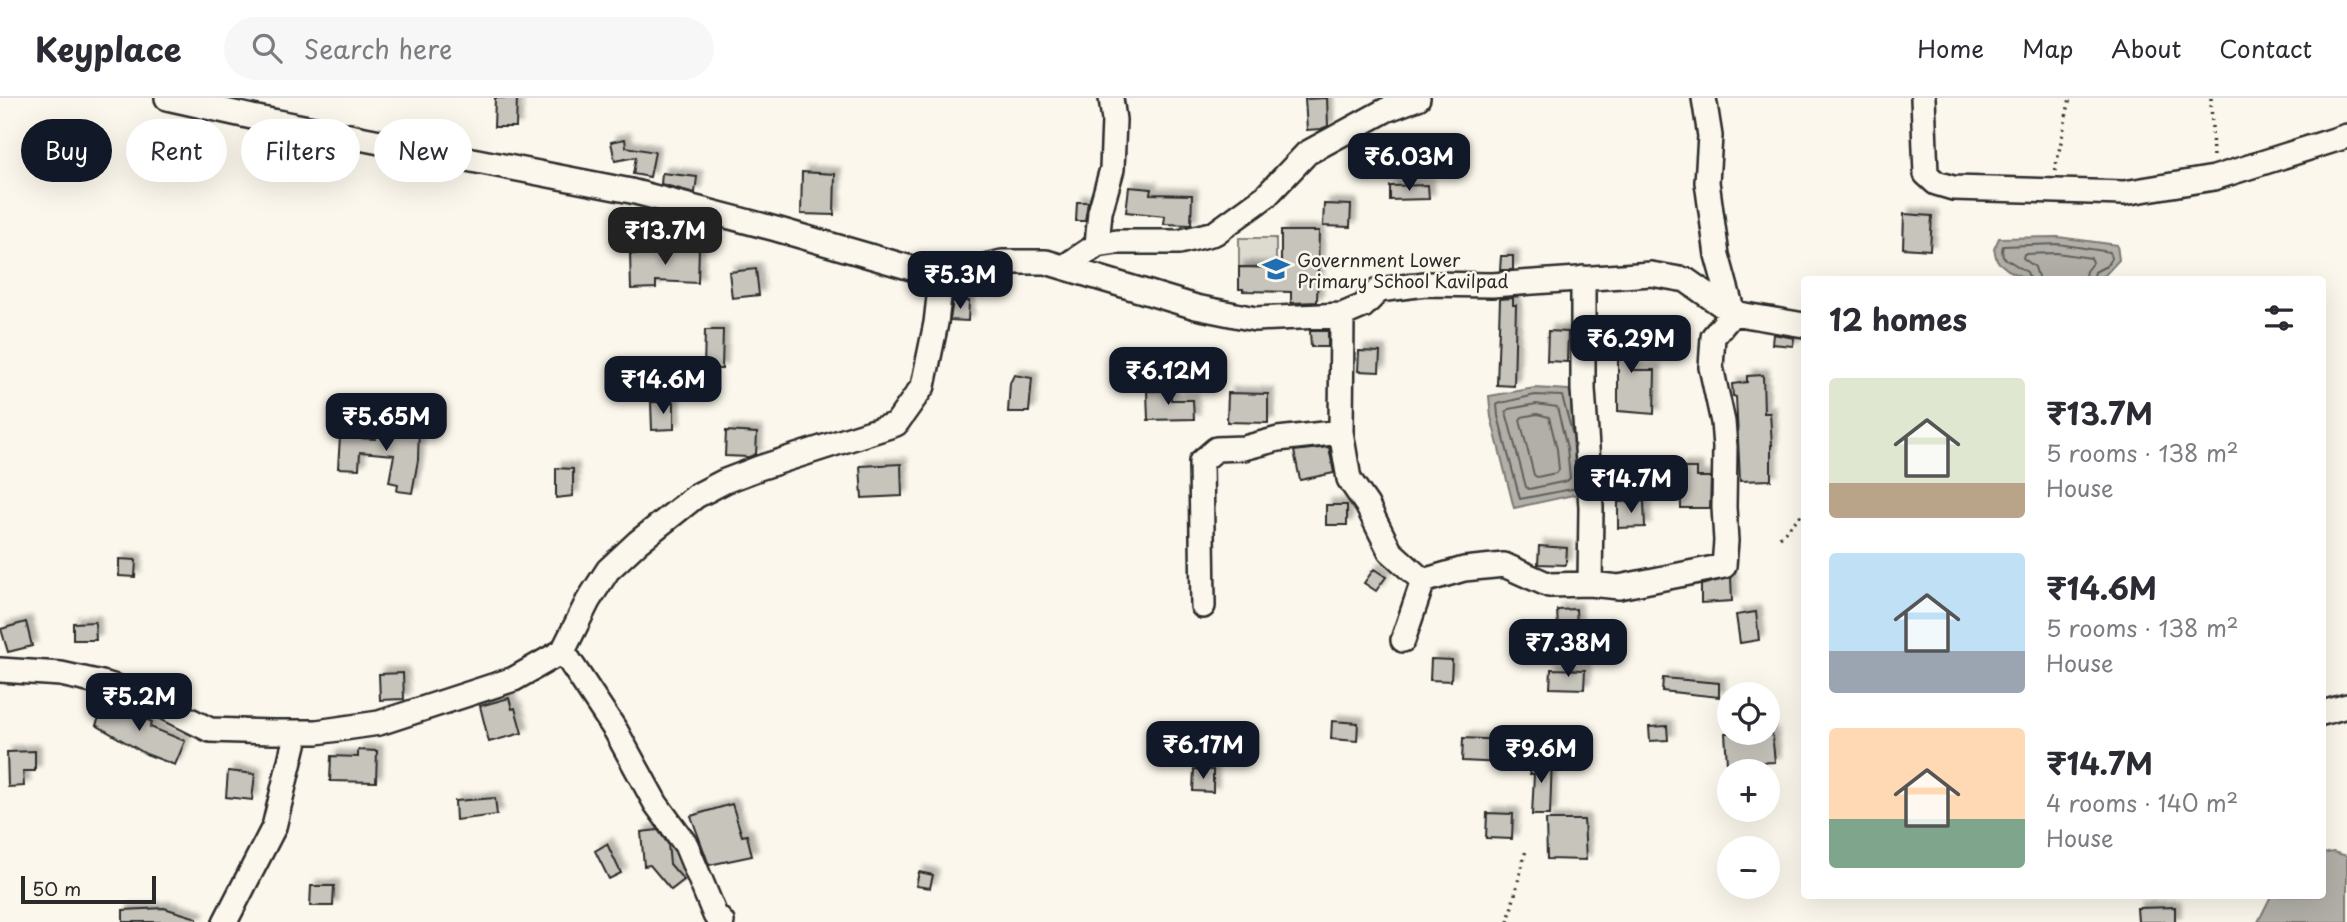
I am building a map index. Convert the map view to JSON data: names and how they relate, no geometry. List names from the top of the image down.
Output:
{
  "places": {
    "school or university": ["Government Lower Primary School Kavilpad"]
  },
  "scale_bar": "50 m",
  "page": {
    "header": "Keyplace",
    "search": "Search here",
    "nav": [
      "Home",
      "Map",
      "About",
      "Contact"
    ],
    "chip": [
      "Buy",
      "Rent",
      "Filters",
      "New"
    ],
    "price": [
      "₹6.03M",
      "₹13.7M",
      "₹5.3M",
      "₹6.29M",
      "₹6.12M",
      "₹14.6M",
      "₹5.65M",
      "₹14.7M",
      "₹7.38M",
      "₹5.2M",
      "₹6.17M",
      "₹9.6M"
    ],
    "heading": "12 homes",
    "list": [
      {
        "name": "₹13.7M",
        "note": "5 rooms · 138 m² · House"
      },
      {
        "name": "₹14.6M",
        "note": "5 rooms · 138 m² · House"
      },
      {
        "name": "₹14.7M",
        "note": "4 rooms · 140 m² · House"
      }
    ],
    "map_buttons": ["+", "−"],
    "scale": "50 m"
  }
}
